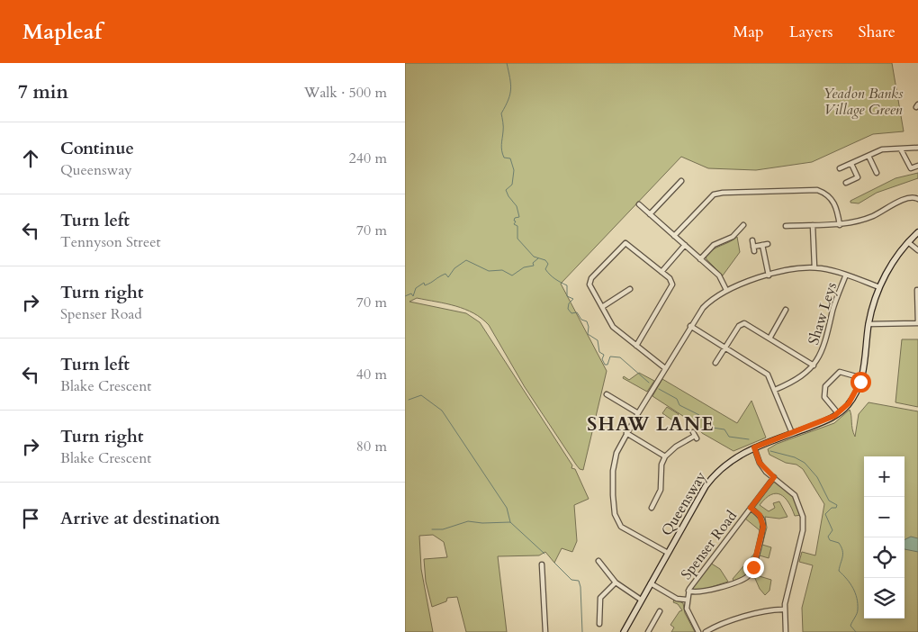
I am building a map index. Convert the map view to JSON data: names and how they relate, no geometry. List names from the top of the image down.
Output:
{
  "streets": {
    "street": ["Shaw Leys", "Queensway", "Spenser Road"]
  },
  "districts": ["SHAW LANE"],
  "parks": ["Yeadon Banks Village Green"],
  "page": {
    "header": "Mapleaf",
    "nav": ["Map", "Layers", "Share"],
    "heading": ["7 min", "Walk · 500 m"],
    "list": [
      ["Continue", "Queensway", "240 m"],
      ["Turn left", "Tennyson Street", "70 m"],
      ["Turn right", "Spenser Road", "70 m"],
      ["Turn left", "Blake Crescent", "40 m"],
      ["Turn right", "Blake Crescent", "80 m"],
      "Arrive at destination"
    ],
    "map_buttons": ["+", "−"]
  }
}
